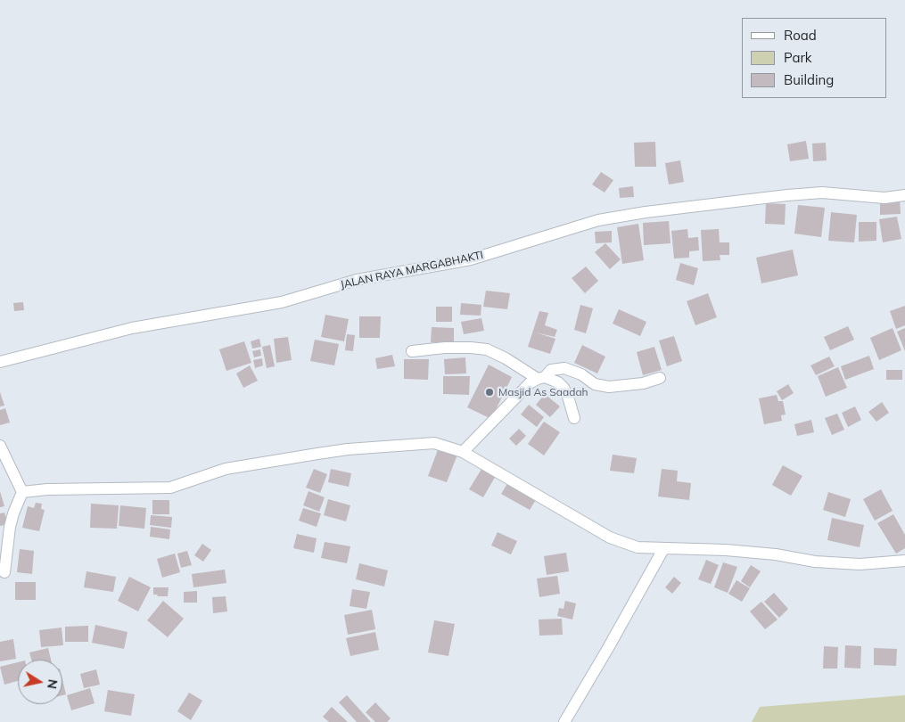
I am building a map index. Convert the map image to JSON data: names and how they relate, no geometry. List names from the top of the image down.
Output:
{
  "streets": {
    "street": ["JALAN RAYA MARGABHAKTI"]
  },
  "places": ["Masjid As Saadah"],
  "legend": ["Road", "Park", "Building"],
  "north": "right"
}
